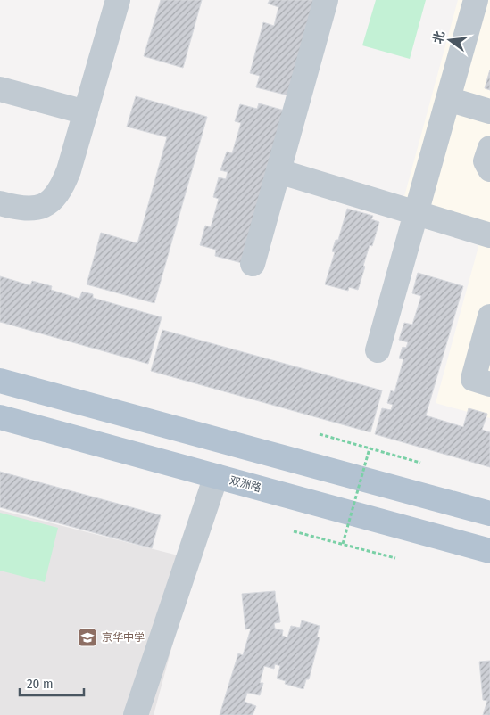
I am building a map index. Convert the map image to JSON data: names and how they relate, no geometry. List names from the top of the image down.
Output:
{
  "streets": {
    "main road": ["双洲路"]
  },
  "places": {
    "school or university": ["京华中学"]
  },
  "scale_bar": "20 m",
  "north": "left"
}
